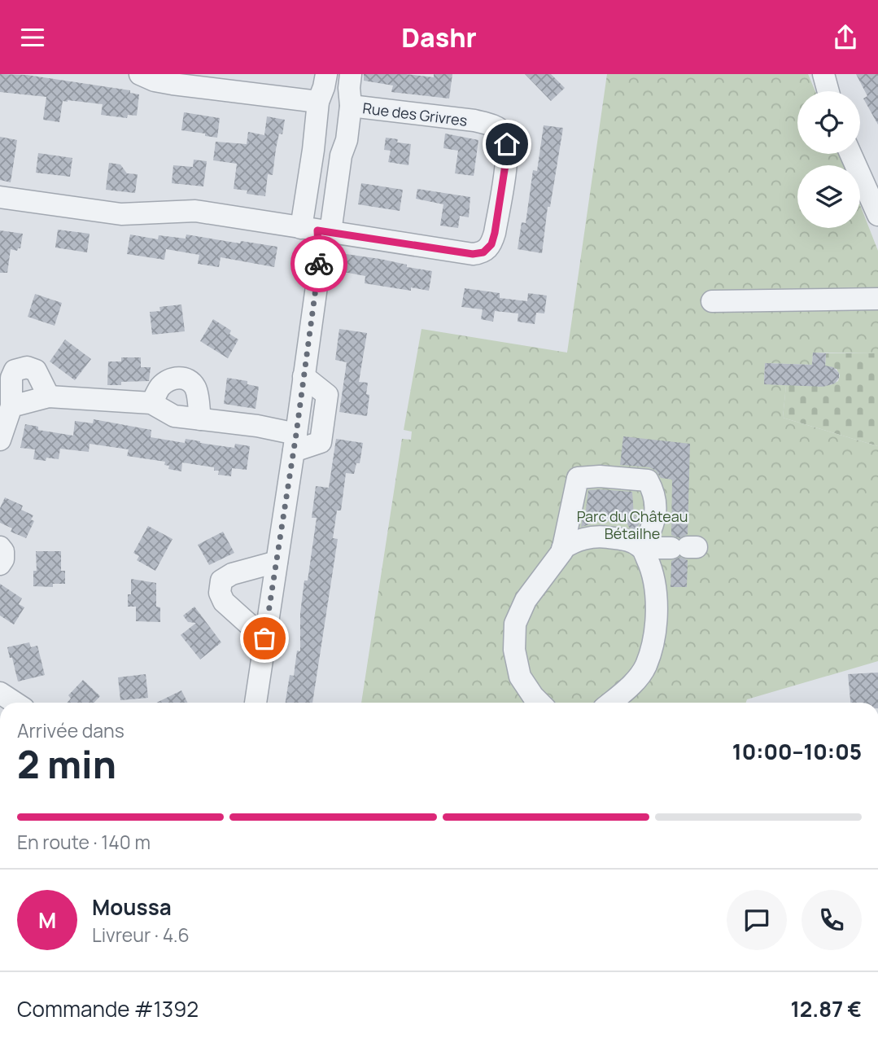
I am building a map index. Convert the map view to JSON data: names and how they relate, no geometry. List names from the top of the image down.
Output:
{
  "streets": {
    "street": ["Rue des Grivres"]
  },
  "parks": ["Parc du Château Bétailhe"],
  "page": {
    "header": "Dashr",
    "heading": ["2 min", "Arrivée dans", "10:00–10:05"],
    "panel": [
      "Moussa",
      "Livreur · 4.6",
      "Commande #1392",
      "12.87 €"
    ],
    "bar": "En route · 140 m",
    "round": "M"
  }
}
